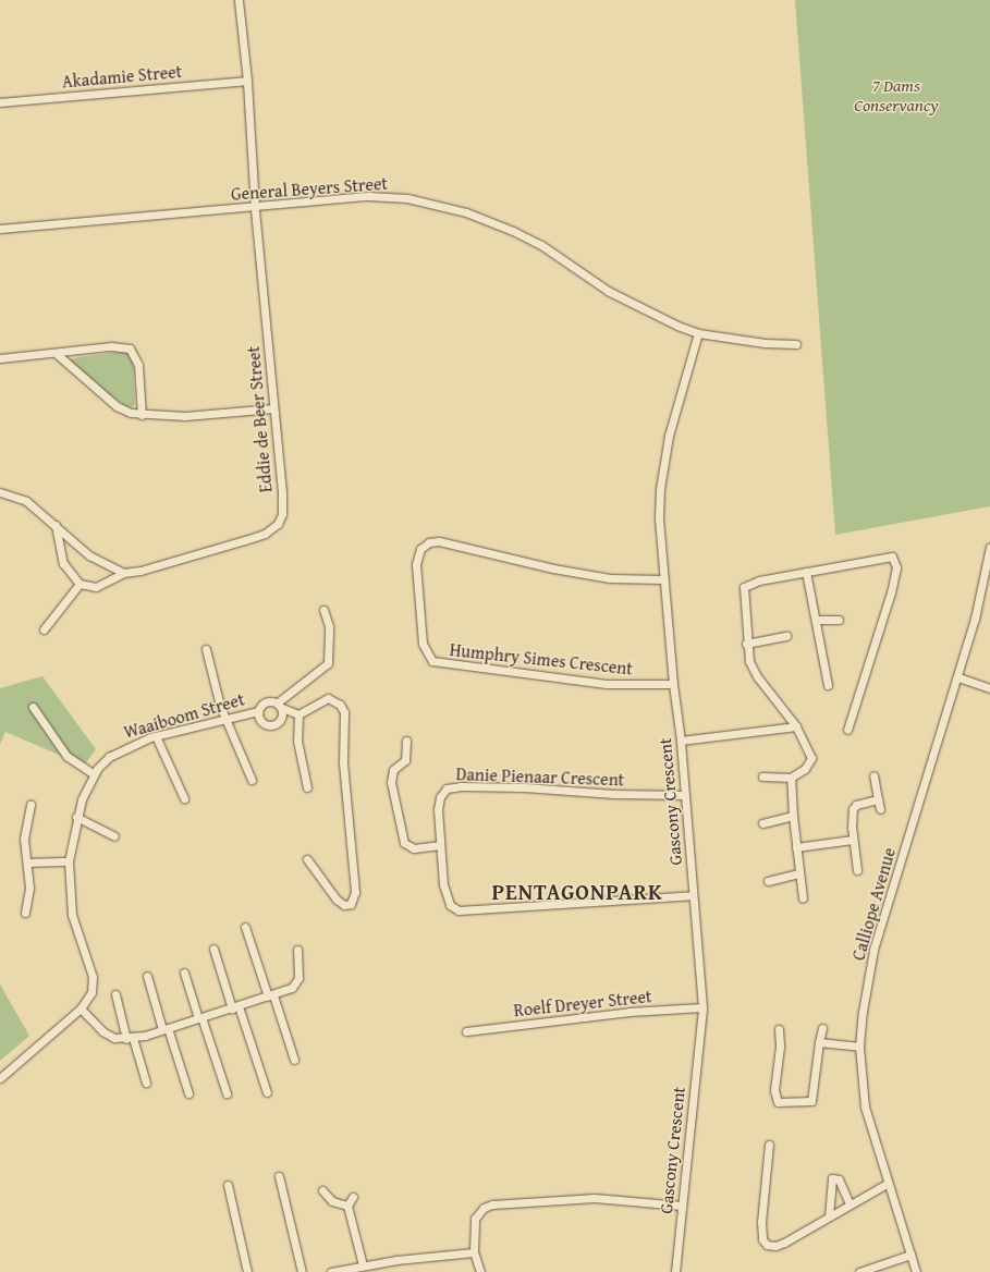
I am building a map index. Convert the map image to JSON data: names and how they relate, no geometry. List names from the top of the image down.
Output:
{
  "streets": {
    "street": [
      "Akadamie Street",
      "General Beyers Street",
      "Eddie de Beer Street",
      "Humphry Simes Crescent",
      "Waaiboom Street",
      "Danie Pienaar Crescent",
      "Gascony Crescent",
      "Calliope Avenue",
      "Roelf Dreyer Street"
    ]
  },
  "crossings": [
    ["Akadamie Street", "Eddie de Beer Street"],
    ["General Beyers Street", "Eddie de Beer Street"],
    ["General Beyers Street", "Gascony Crescent"],
    ["Humphry Simes Crescent", "Gascony Crescent"],
    ["Danie Pienaar Crescent", "Gascony Crescent"],
    ["Gascony Crescent", "Roelf Dreyer Street"]
  ],
  "districts": ["PENTAGONPARK"],
  "parks": ["7 Dams Conservancy"]
}
